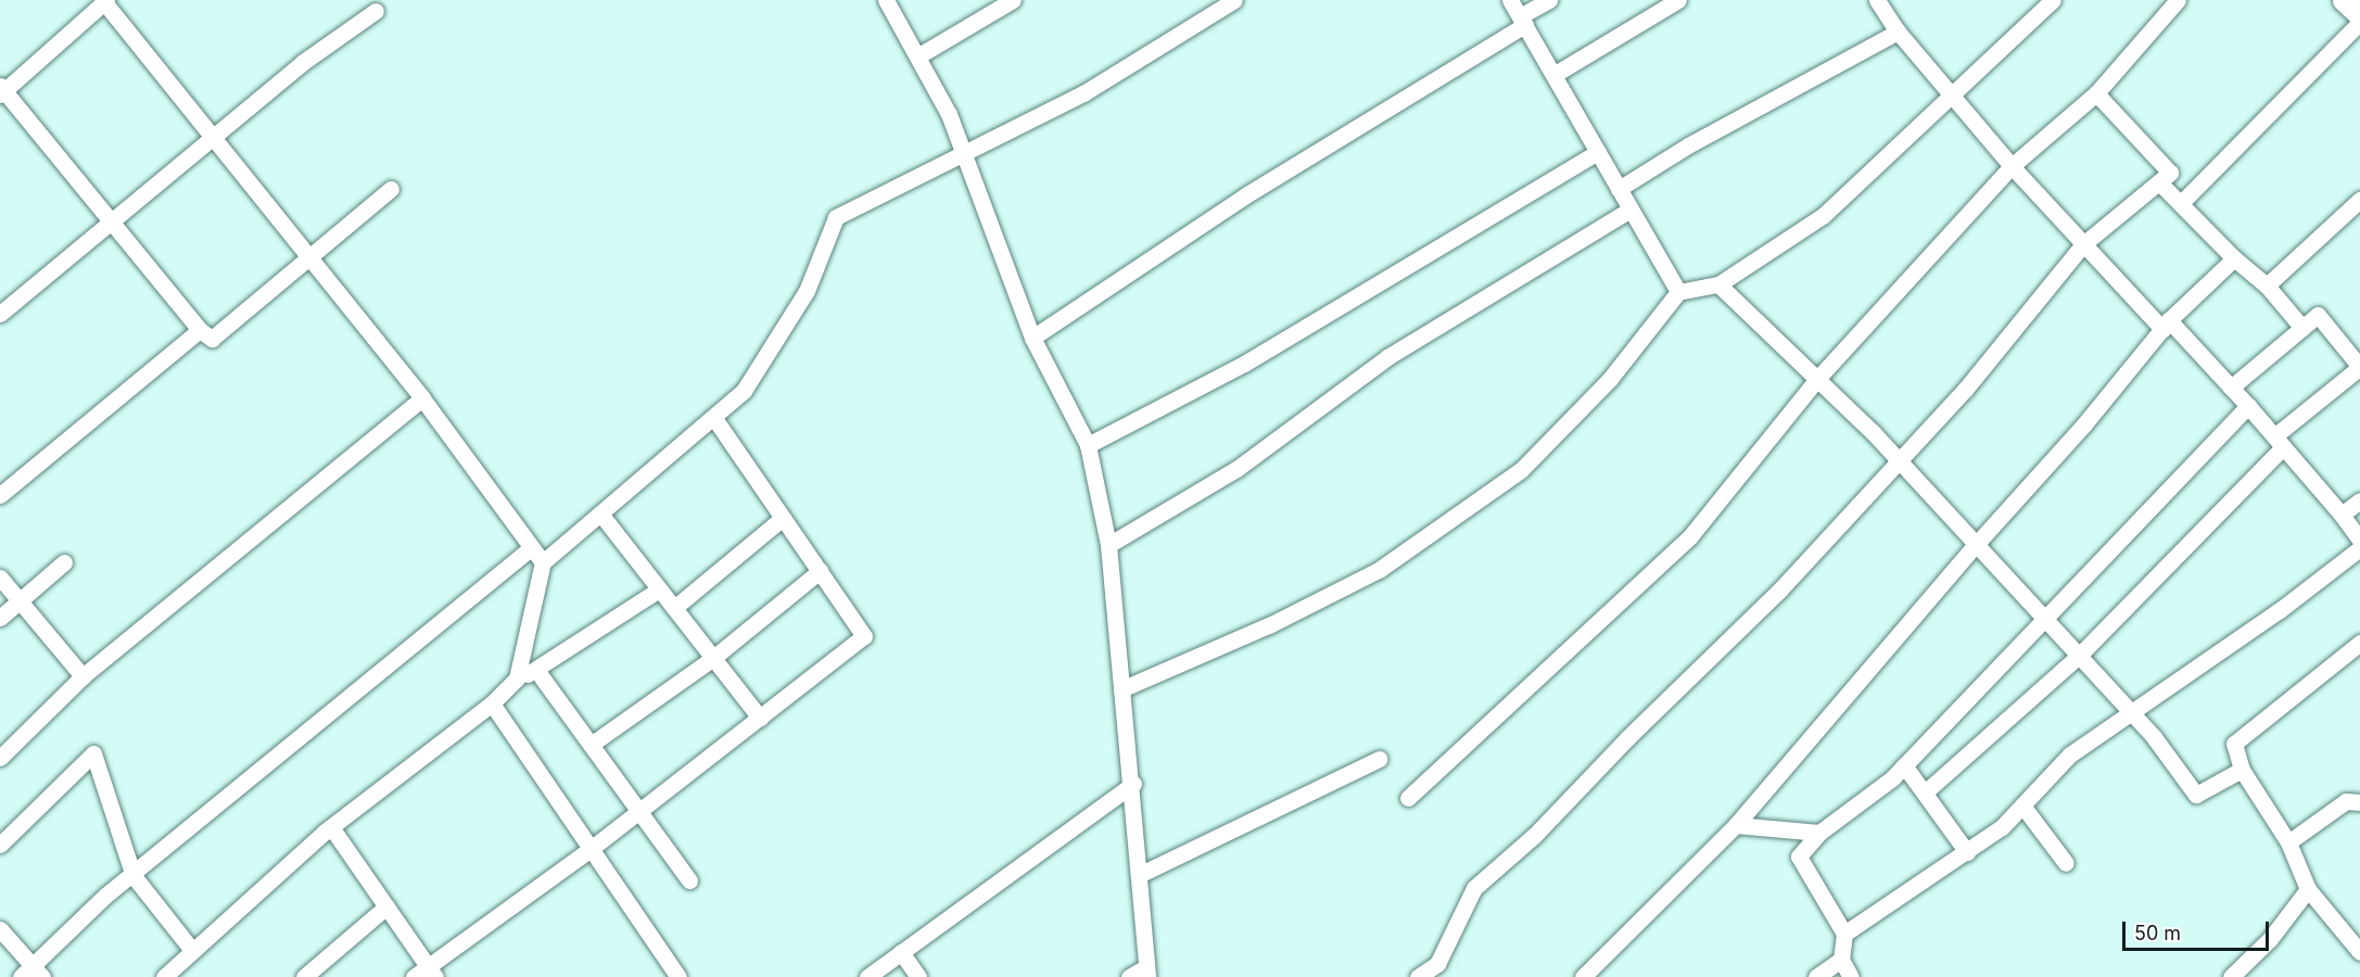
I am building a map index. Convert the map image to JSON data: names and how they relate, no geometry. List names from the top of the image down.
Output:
{
  "scale_bar": "50 m"
}
